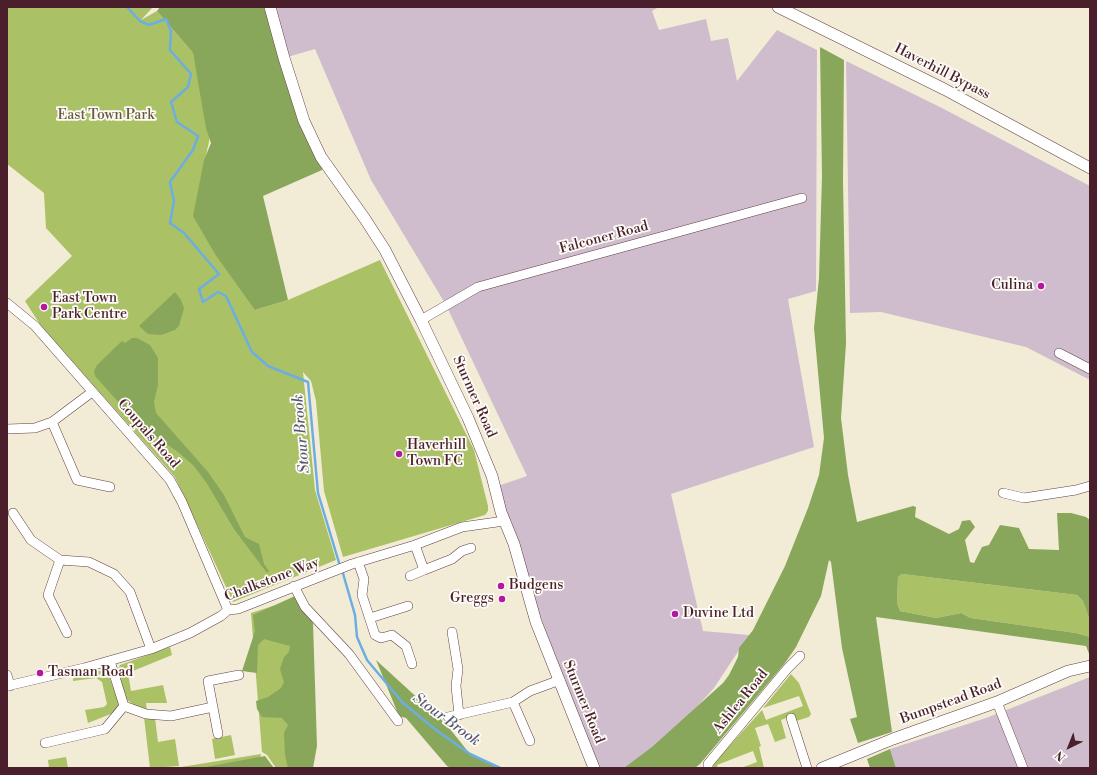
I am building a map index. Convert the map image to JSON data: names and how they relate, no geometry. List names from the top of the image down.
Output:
{
  "streets": {
    "main road": ["Haverhill Bypass", "Sturmer Road", "Bumpstead Road"],
    "street": [
      "Falconer Road",
      "Coupals Road",
      "Chalkstone Way",
      "Ashlea Road"
    ]
  },
  "crossings": [
    ["Falconer Road", "Sturmer Road"],
    ["Sturmer Road", "Chalkstone Way"],
    ["Coupals Road", "Chalkstone Way"]
  ],
  "water": ["Stour Brook"],
  "parks": ["East Town Park"],
  "places": [
    "Culina",
    "East Town Park Centre",
    "Haverhill Town FC",
    "Budgens",
    "Greggs",
    "Duvine Ltd",
    "Tasman Road"
  ],
  "north": "bottom left"
}
